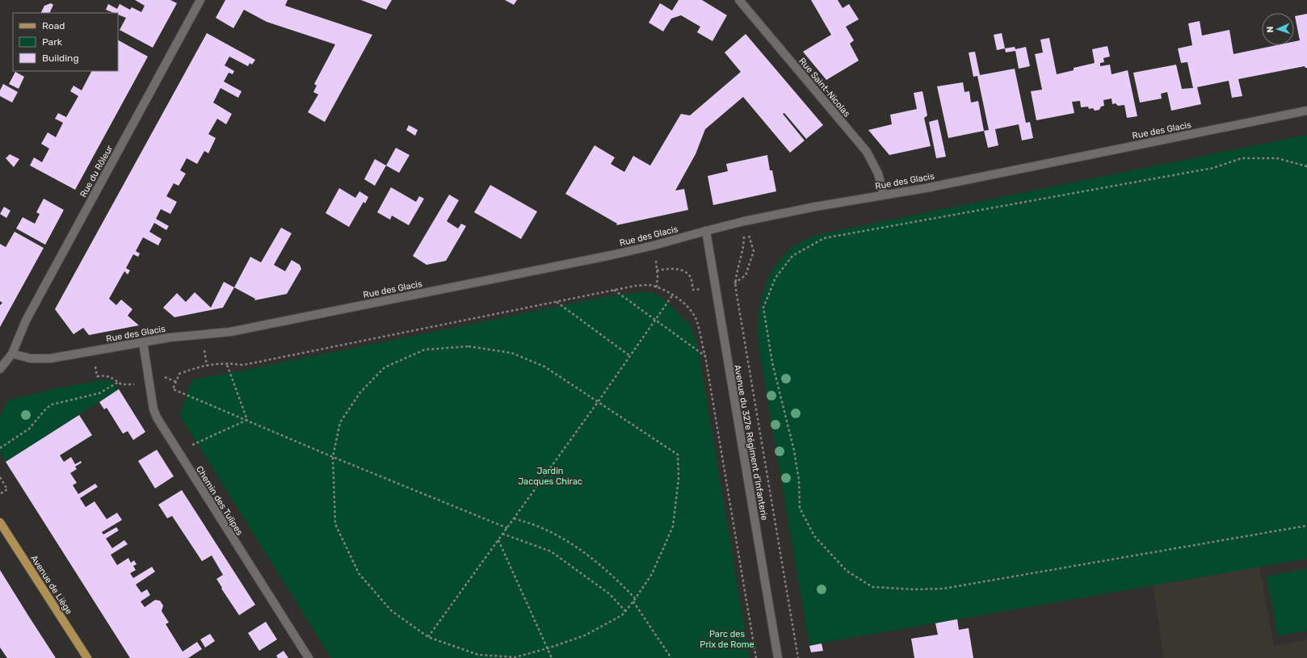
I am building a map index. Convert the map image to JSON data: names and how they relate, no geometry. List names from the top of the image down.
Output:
{
  "streets": {
    "main road": ["Avenue de Liège"],
    "street": [
      "Rue Saint-Nicolas",
      "Rue des Glacis",
      "Rue du Rôleur",
      "Avenue du 327e Régiment d'Infanterie",
      "Chemin des Tulipes"
    ]
  },
  "crossings": [
    ["Rue Saint-Nicolas", "Rue des Glacis"],
    ["Rue des Glacis", "Rue du Rôleur"],
    ["Rue des Glacis", "Avenue du 327e Régiment d'Infanterie"],
    ["Rue des Glacis", "Chemin des Tulipes"]
  ],
  "parks": ["Jardin Jacques Chirac", "Parc des Prix de Rome"],
  "legend": ["Road", "Park", "Building"],
  "north": "left"
}
